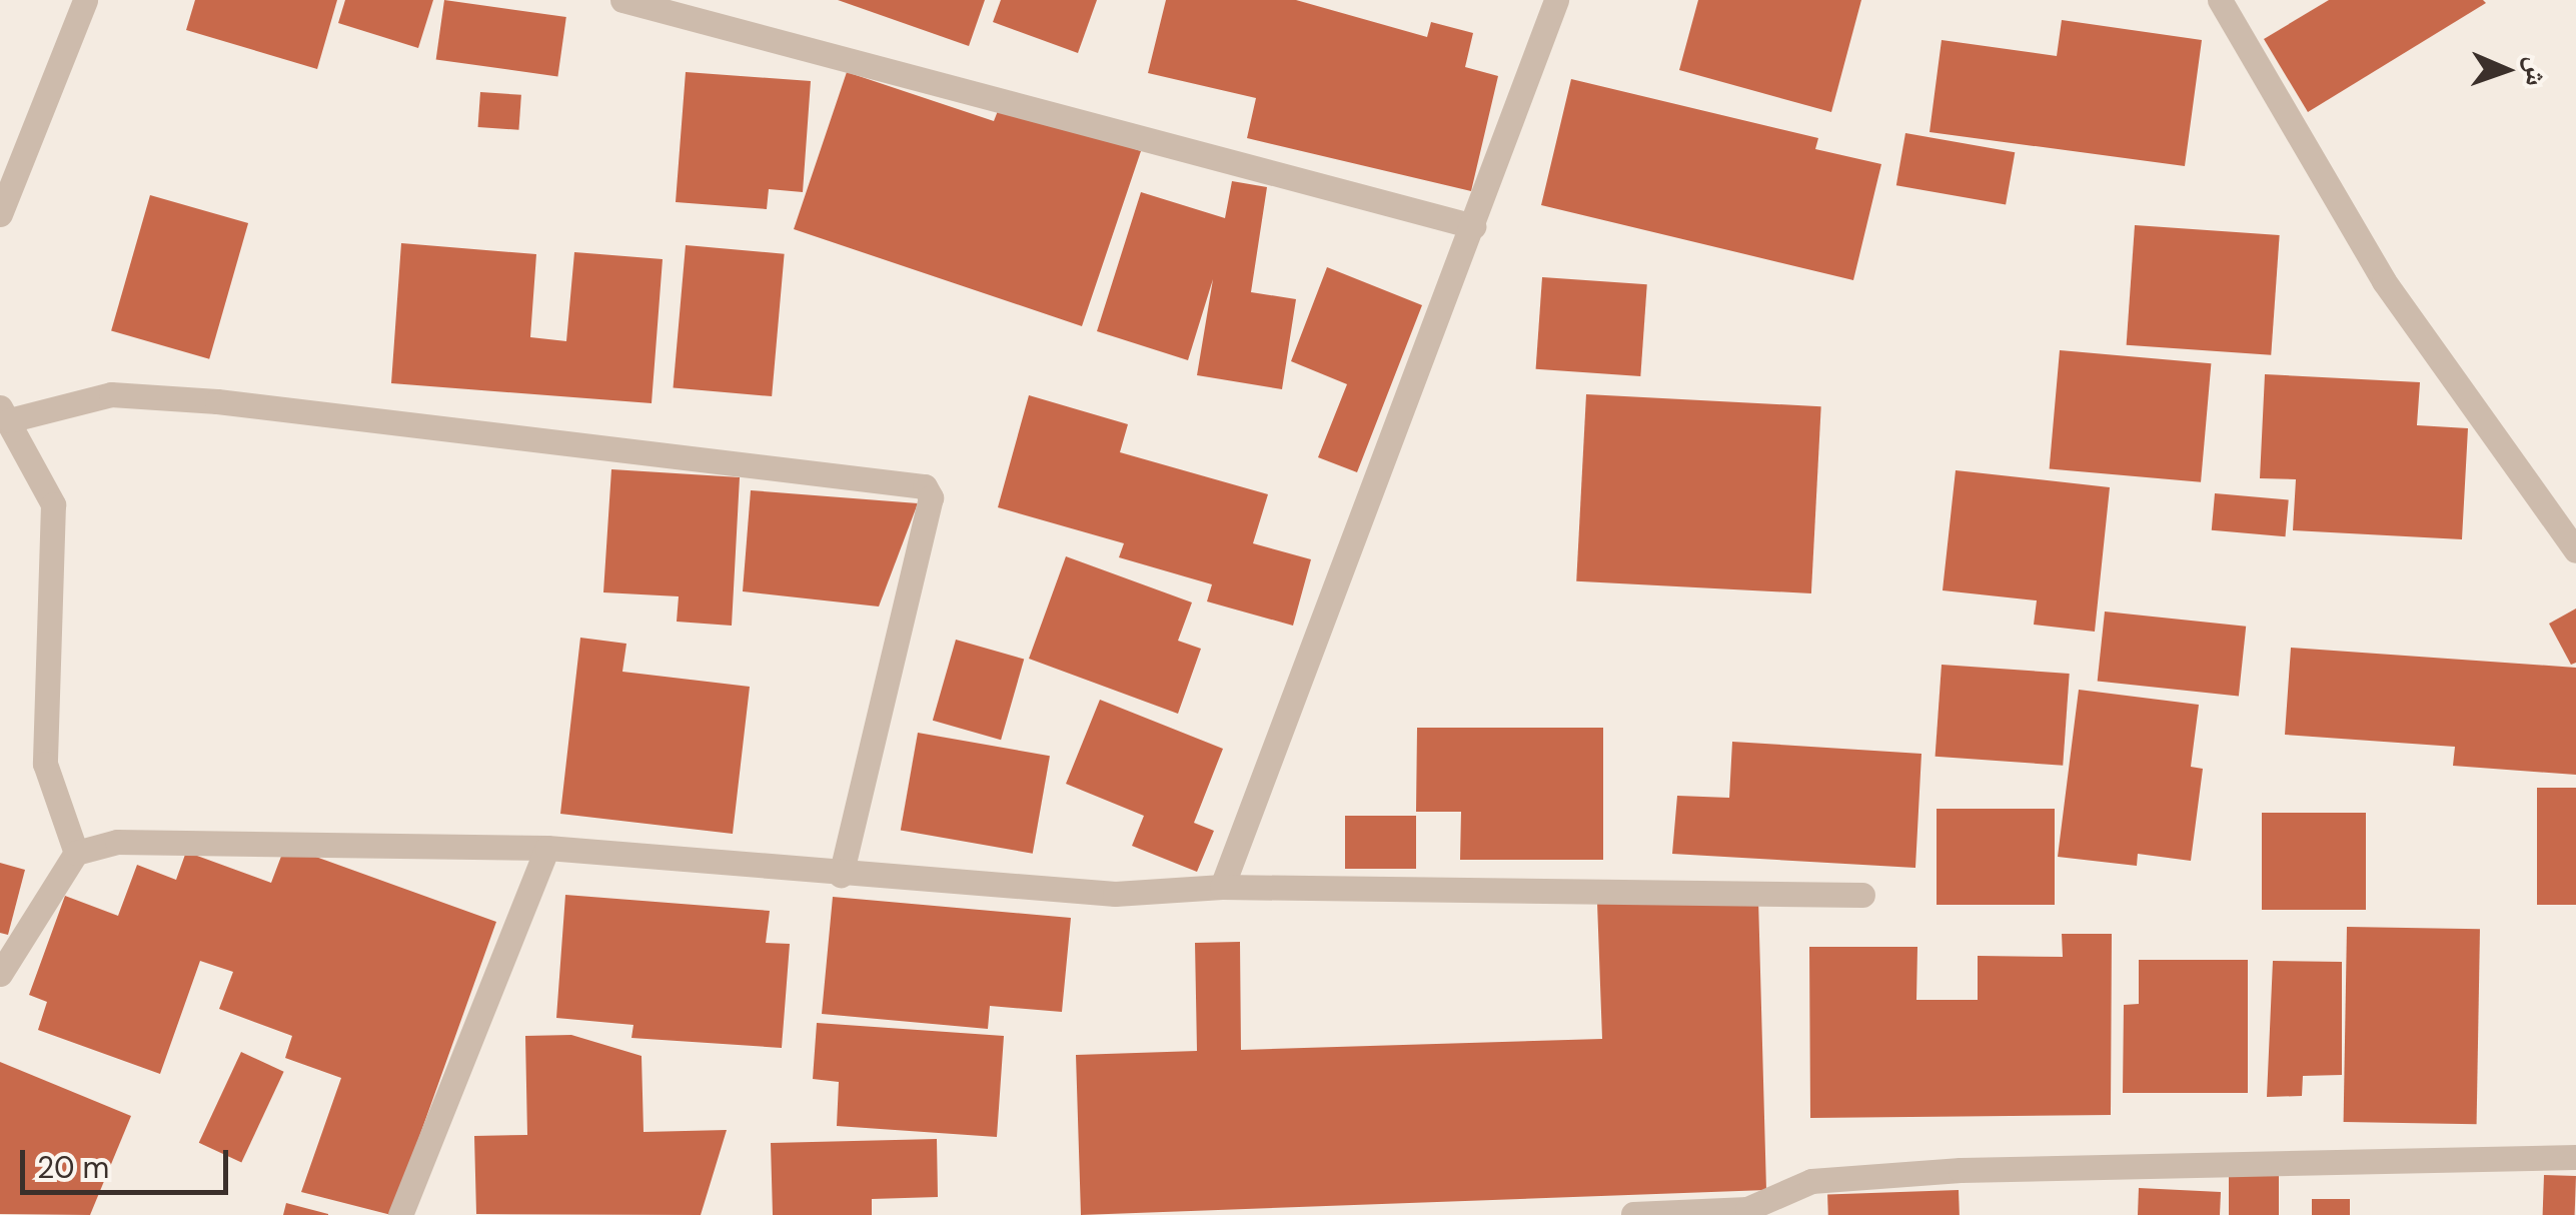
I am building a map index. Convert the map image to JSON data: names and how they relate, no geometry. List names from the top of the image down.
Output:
{
  "scale_bar": "20 m",
  "north": "right"
}
